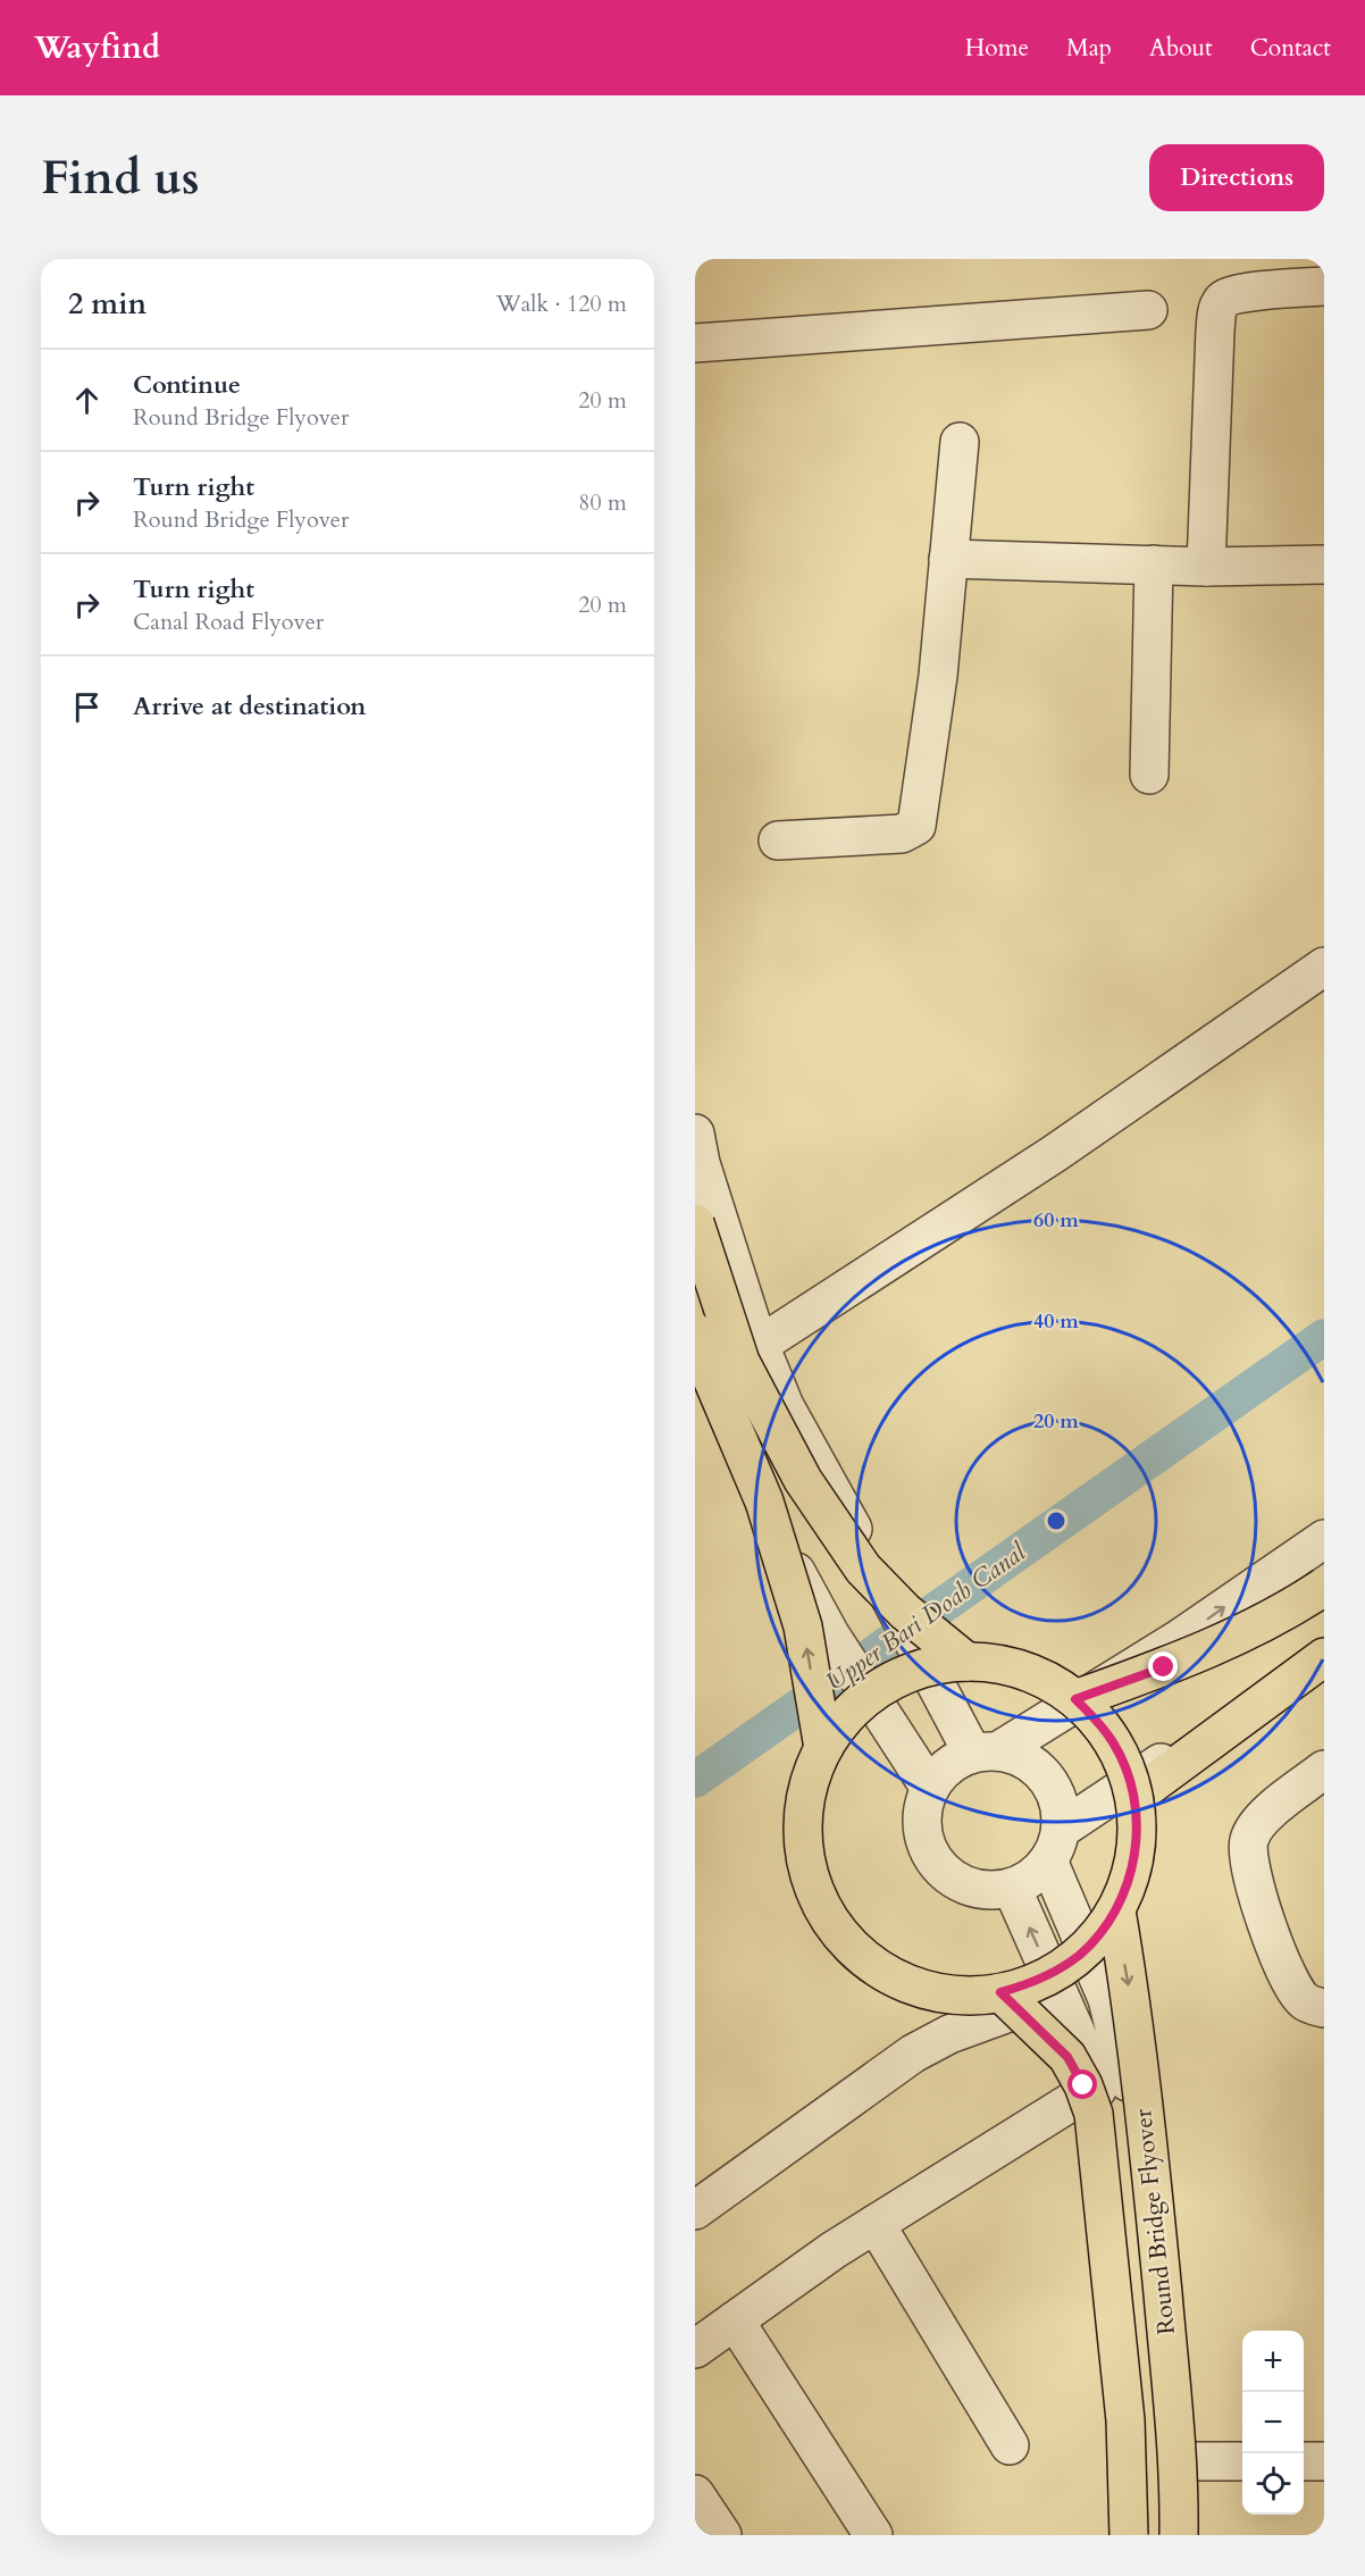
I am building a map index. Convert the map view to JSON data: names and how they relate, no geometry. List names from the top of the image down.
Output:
{
  "streets": {
    "main road": ["Round Bridge Flyover"]
  },
  "water": ["Upper Bari Doab Canal"],
  "page": {
    "header": "Wayfind",
    "nav": [
      "Home",
      "Map",
      "About",
      "Contact"
    ],
    "buttons": "Directions",
    "title": "Find us",
    "heading": ["2 min", "Walk · 120 m"],
    "list": [
      ["Continue", "Round Bridge Flyover", "20 m"],
      ["Turn right", "Round Bridge Flyover", "80 m"],
      ["Turn right", "Canal Road Flyover", "20 m"],
      "Arrive at destination"
    ],
    "map_buttons": ["+", "−"]
  },
  "rings": ["60 m", "40 m", "20 m"]
}
